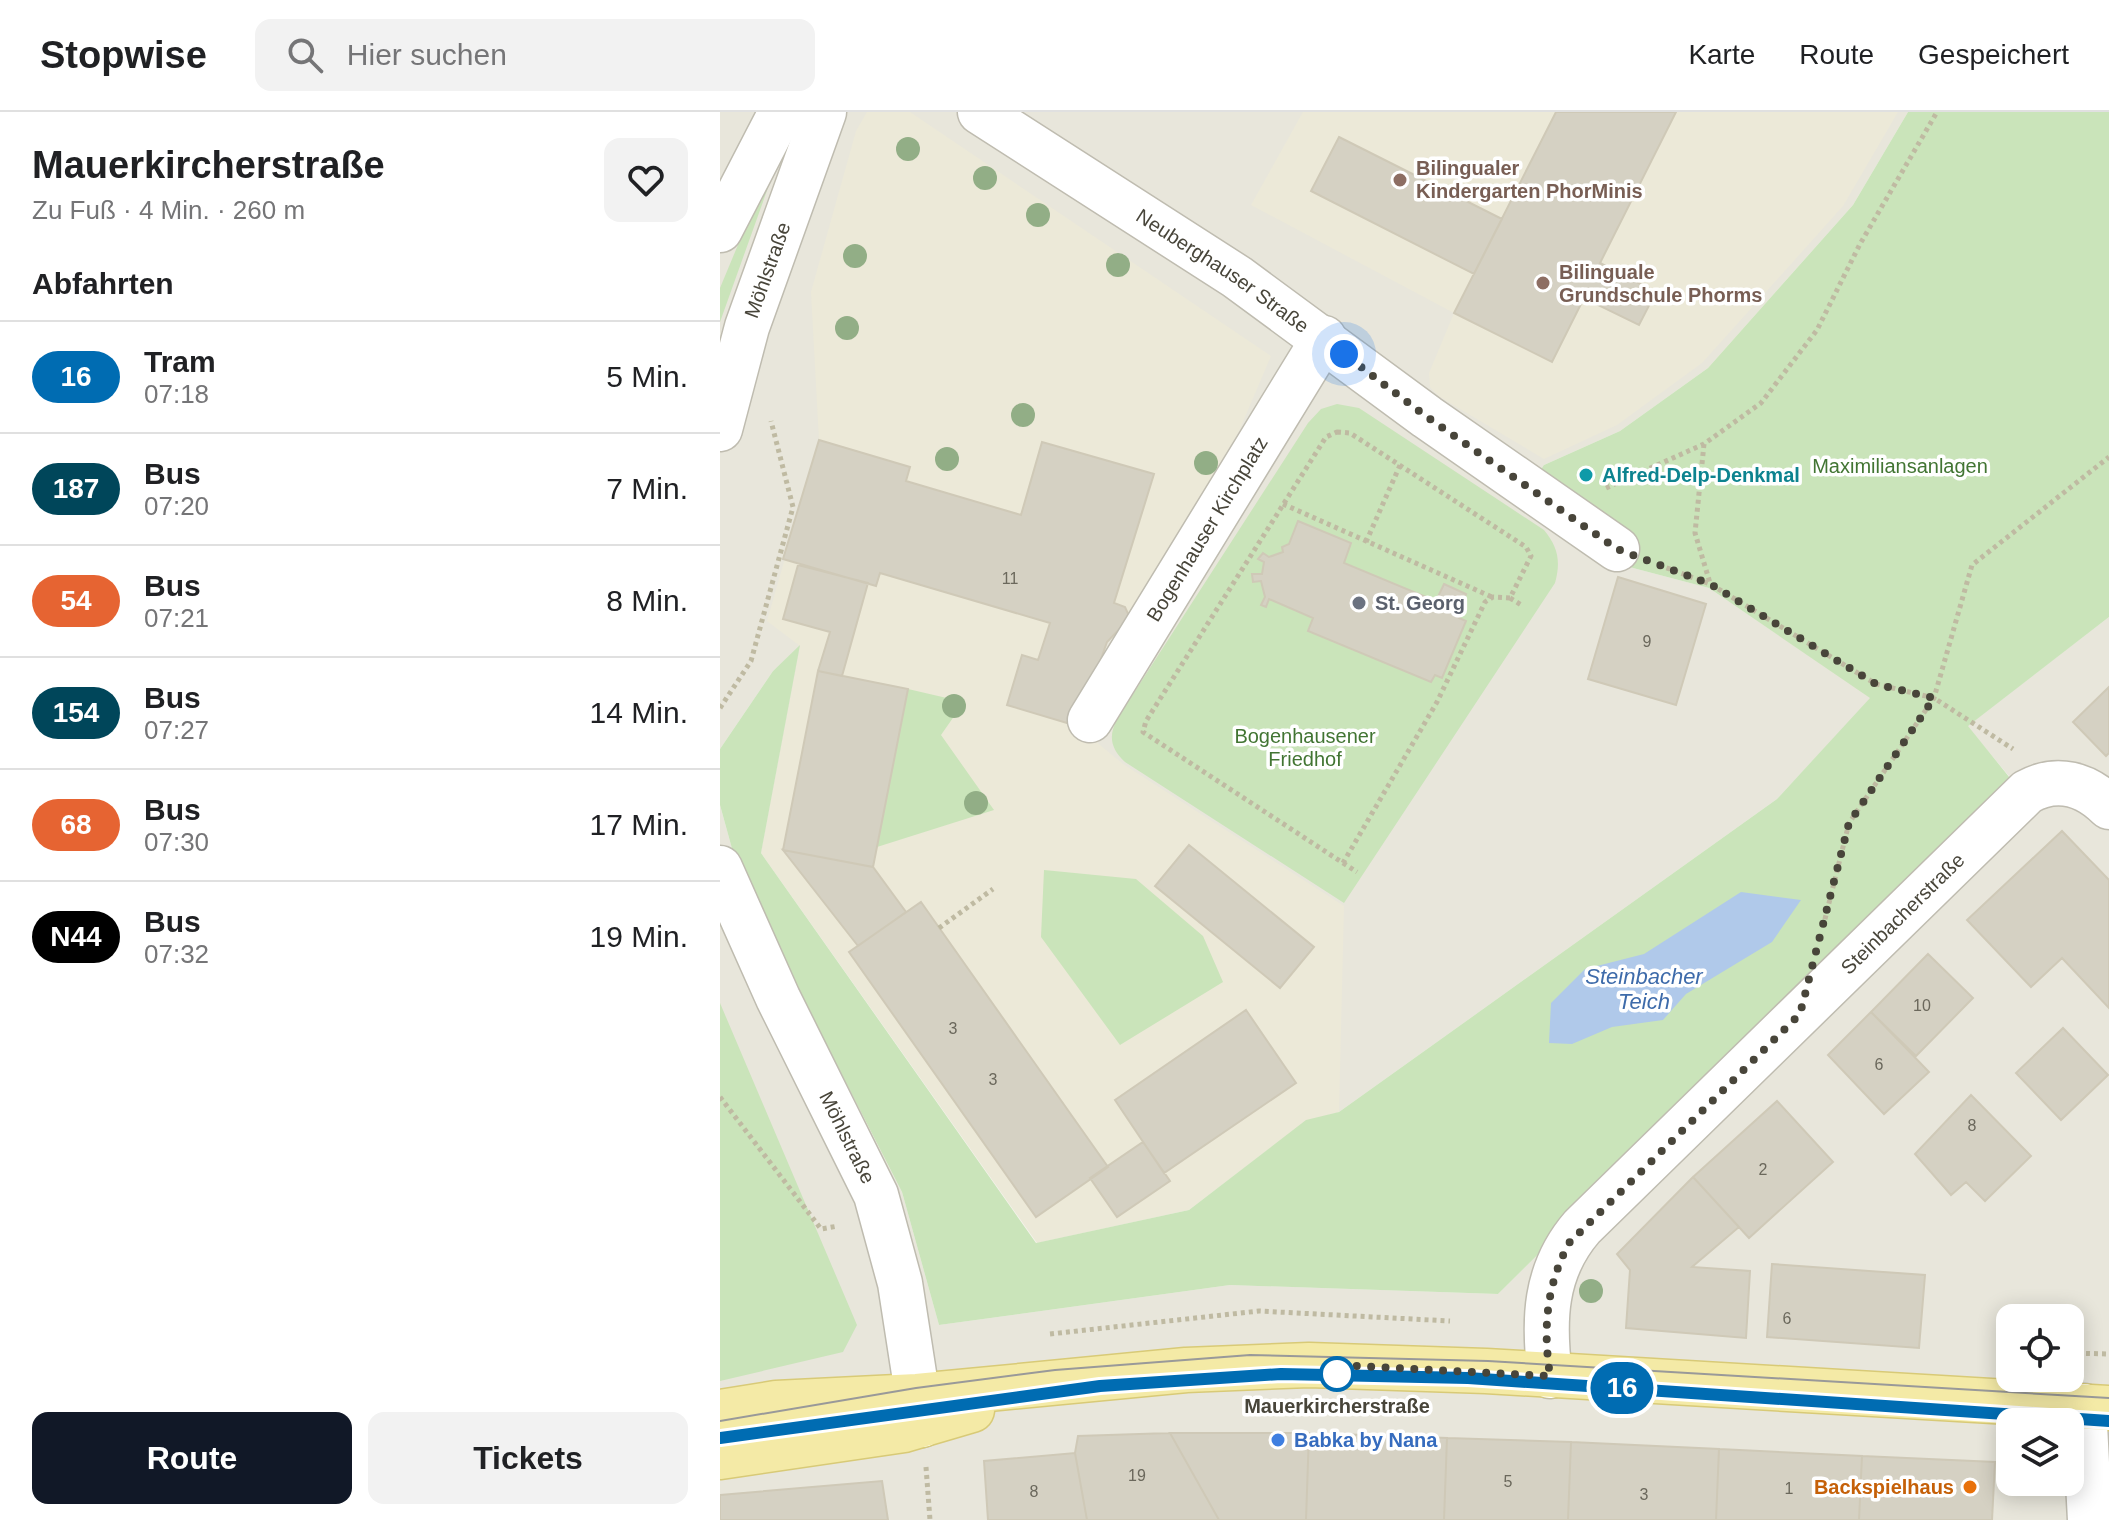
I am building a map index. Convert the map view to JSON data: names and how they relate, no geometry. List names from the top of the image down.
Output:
{
  "streets": {
    "street": [
      "Möhlstraße",
      "Neuberghauser Straße",
      "Bogenhauser Kirchplatz",
      "Steinbacherstraße"
    ]
  },
  "crossings": [
    ["Neuberghauser Straße", "Bogenhauser Kirchplatz"]
  ],
  "water": ["Steinbacher Teich"],
  "parks": ["Maximiliansanlagen", "Bogenhausener Friedhof"],
  "places": [
    "Bilingualer Kindergarten PhorMinis",
    "Bilinguale Grundschule Phorms",
    "Alfred-Delp-Denkmal",
    "St. Georg",
    "Mauerkircherstraße",
    "Babka by Nana",
    "Backspielhaus"
  ],
  "lines": ["tram line 16"],
  "house_numbers": [
    "11",
    "9",
    "10",
    "3",
    "6",
    "3",
    "8",
    "2",
    "6",
    "19",
    "5",
    "1",
    "8",
    "3"
  ],
  "page": {
    "header": "Stopwise",
    "search": "Hier suchen",
    "nav": ["Karte", "Route", "Gespeichert"],
    "heading": [
      ["Mauerkircherstraße", "Zu Fuß · 4 Min. · 260 m"],
      "Abfahrten"
    ],
    "on_map": "16",
    "list": [
      {
        "mark": "16",
        "name": "Tram",
        "note": "07:18",
        "value": "5 Min."
      },
      {
        "mark": "187",
        "name": "Bus",
        "note": "07:20",
        "value": "7 Min."
      },
      {
        "mark": "54",
        "name": "Bus",
        "note": "07:21",
        "value": "8 Min."
      },
      {
        "mark": "154",
        "name": "Bus",
        "note": "07:27",
        "value": "14 Min."
      },
      {
        "mark": "68",
        "name": "Bus",
        "note": "07:30",
        "value": "17 Min."
      },
      {
        "mark": "N44",
        "name": "Bus",
        "note": "07:32",
        "value": "19 Min."
      }
    ],
    "buttons": ["Route", "Tickets"]
  }
}
